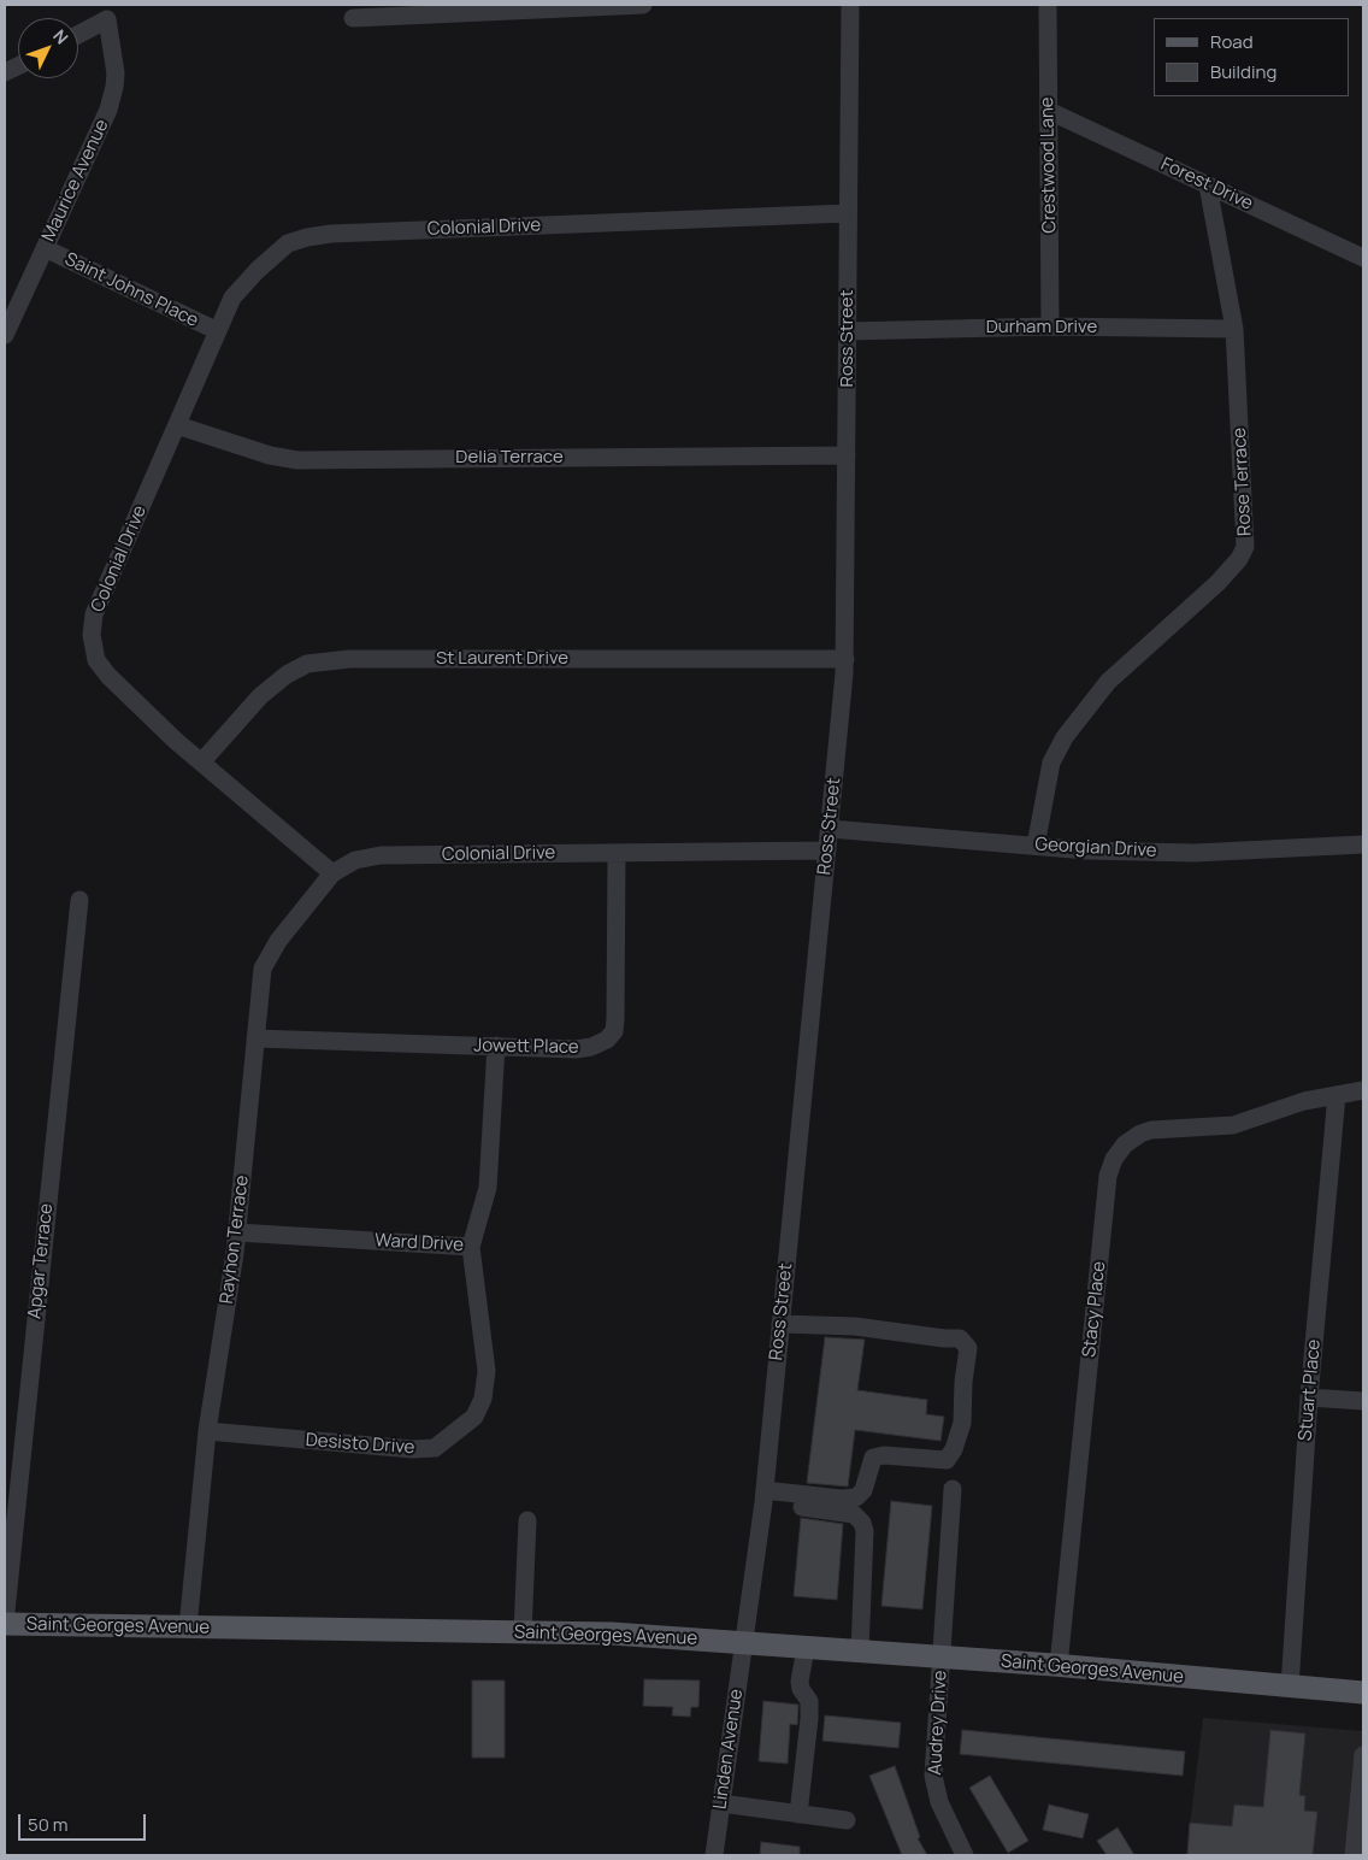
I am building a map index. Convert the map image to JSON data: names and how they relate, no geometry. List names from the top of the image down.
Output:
{
  "streets": {
    "main road": ["Saint Georges Avenue"],
    "street": [
      "Crestwood Lane",
      "Maurice Avenue",
      "Forest Drive",
      "Colonial Drive",
      "Saint Johns Place",
      "Durham Drive",
      "Ross Street",
      "Delia Terrace",
      "Rose Terrace",
      "St Laurent Drive",
      "Georgian Drive",
      "Jowett Place",
      "Rayhon Terrace",
      "Ward Drive",
      "Apgar Terrace",
      "Stacy Place",
      "Stuart Place",
      "Desisto Drive",
      "Audrey Drive",
      "Linden Avenue"
    ]
  },
  "crossings": [
    ["Crestwood Lane", "Forest Drive"],
    ["Crestwood Lane", "Durham Drive"],
    ["Maurice Avenue", "Saint Johns Place"],
    ["Forest Drive", "Rose Terrace"],
    ["Colonial Drive", "Saint Johns Place"],
    ["Colonial Drive", "Ross Street"],
    ["Colonial Drive", "Delia Terrace"],
    ["Colonial Drive", "St Laurent Drive"],
    ["Colonial Drive", "Jowett Place"],
    ["Colonial Drive", "Rayhon Terrace"],
    ["Durham Drive", "Ross Street"],
    ["Durham Drive", "Rose Terrace"],
    ["Ross Street", "Delia Terrace"],
    ["Ross Street", "St Laurent Drive"],
    ["Ross Street", "Georgian Drive"],
    ["Ross Street", "Saint Georges Avenue"],
    ["Ross Street", "Linden Avenue"],
    ["Rose Terrace", "Georgian Drive"],
    ["Jowett Place", "Rayhon Terrace"],
    ["Jowett Place", "Ward Drive"],
    ["Rayhon Terrace", "Ward Drive"],
    ["Rayhon Terrace", "Desisto Drive"],
    ["Rayhon Terrace", "Saint Georges Avenue"],
    ["Ward Drive", "Desisto Drive"],
    ["Apgar Terrace", "Saint Georges Avenue"],
    ["Stacy Place", "Stuart Place"],
    ["Stacy Place", "Saint Georges Avenue"],
    ["Stuart Place", "Saint Georges Avenue"],
    ["Saint Georges Avenue", "Audrey Drive"],
    ["Saint Georges Avenue", "Linden Avenue"]
  ],
  "legend": ["Road", "Building"],
  "scale_bar": "50 m",
  "north": "top right"
}
